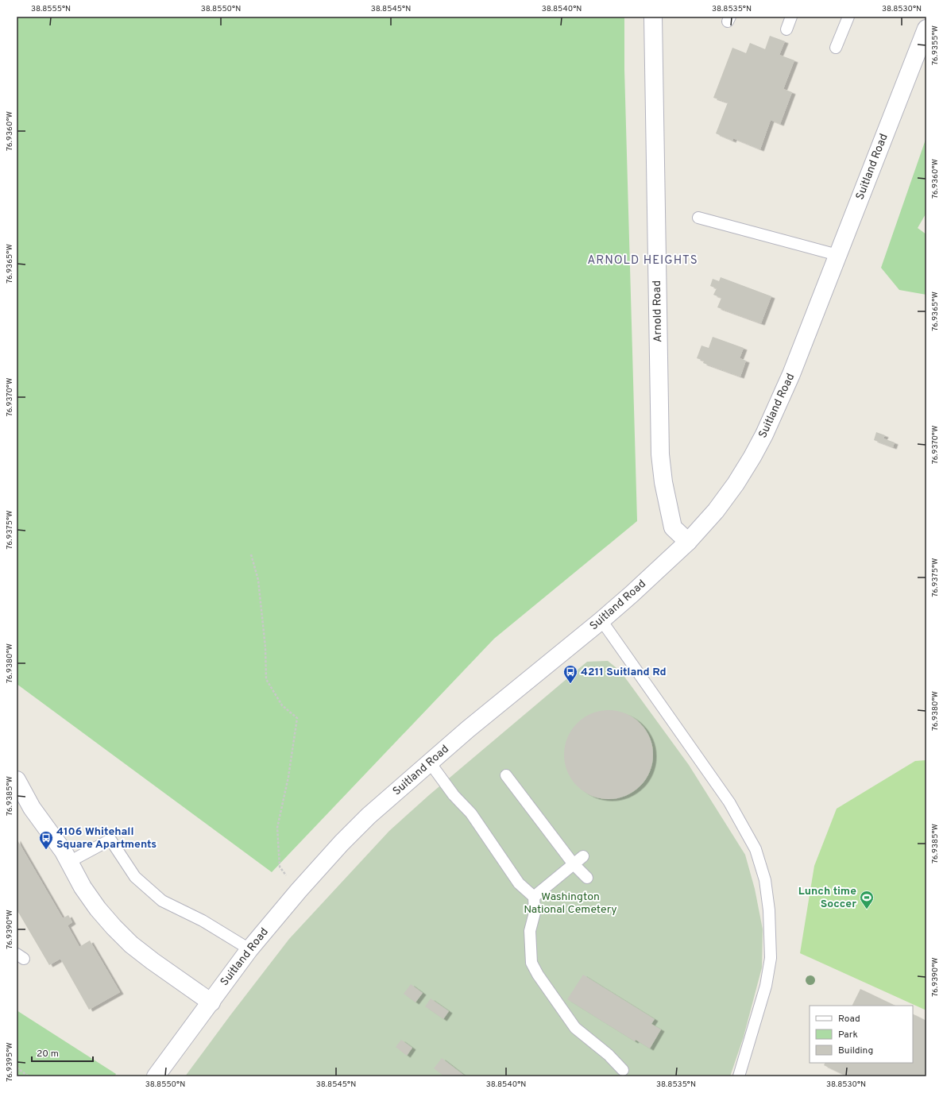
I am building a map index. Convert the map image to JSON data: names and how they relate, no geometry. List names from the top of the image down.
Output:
{
  "streets": {
    "main road": ["Suitland Road", "Arnold Road"]
  },
  "crossings": [
    ["Suitland Road", "Arnold Road"]
  ],
  "districts": ["ARNOLD HEIGHTS"],
  "parks": ["Washington National Cemetery"],
  "places": {
    "bus stop": ["4211 Suitland Rd", "4106 Whitehall Square Apartments"],
    "sports": ["Lunch time Soccer"]
  },
  "legend": ["Road", "Park", "Building"],
  "scale_bar": "20 m",
  "coordinates": [
    "38.8555°N",
    "38.8550°N",
    "38.8545°N",
    "38.8540°N",
    "38.8535°N",
    "38.8530°N",
    "76.9355°W",
    "76.9360°W",
    "76.9365°W",
    "76.9370°W",
    "76.9375°W",
    "76.9380°W",
    "76.9385°W",
    "76.9390°W",
    "76.9395°W"
  ]
}
